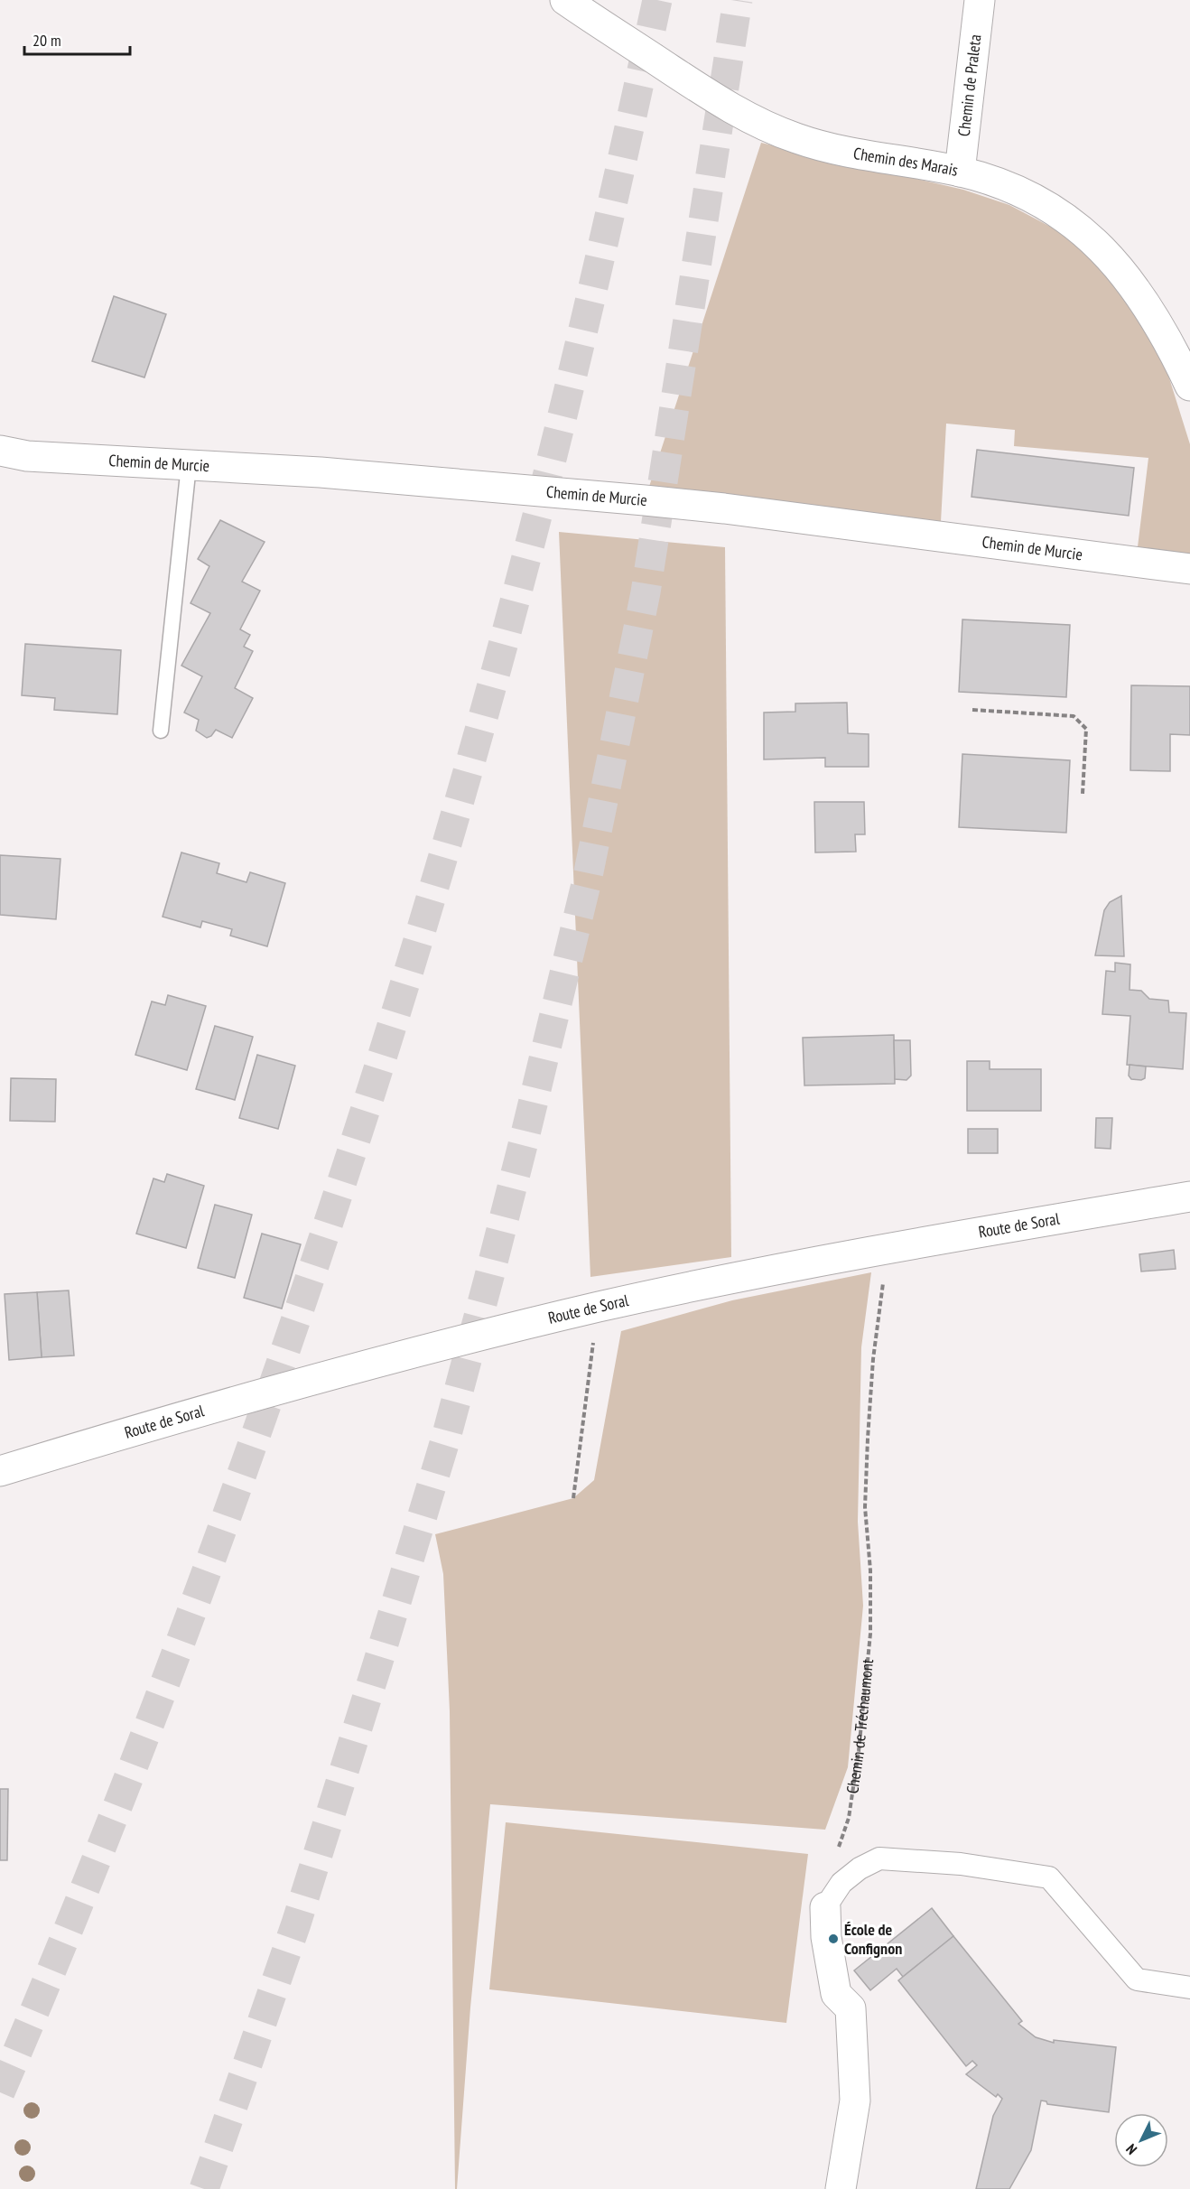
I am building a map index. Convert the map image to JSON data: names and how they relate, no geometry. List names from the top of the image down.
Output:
{
  "streets": {
    "street": [
      "Chemin de Praleta",
      "Chemin des Marais",
      "Chemin de Murcie",
      "Route de Soral"
    ],
    "path": ["Chemin de Tréchaumont"]
  },
  "crossings": [
    ["Chemin de Praleta", "Chemin des Marais"],
    ["Route de Soral", "Chemin de Tréchaumont"]
  ],
  "places": ["École de Confignon"],
  "scale_bar": "20 m",
  "north": "bottom left"
}
